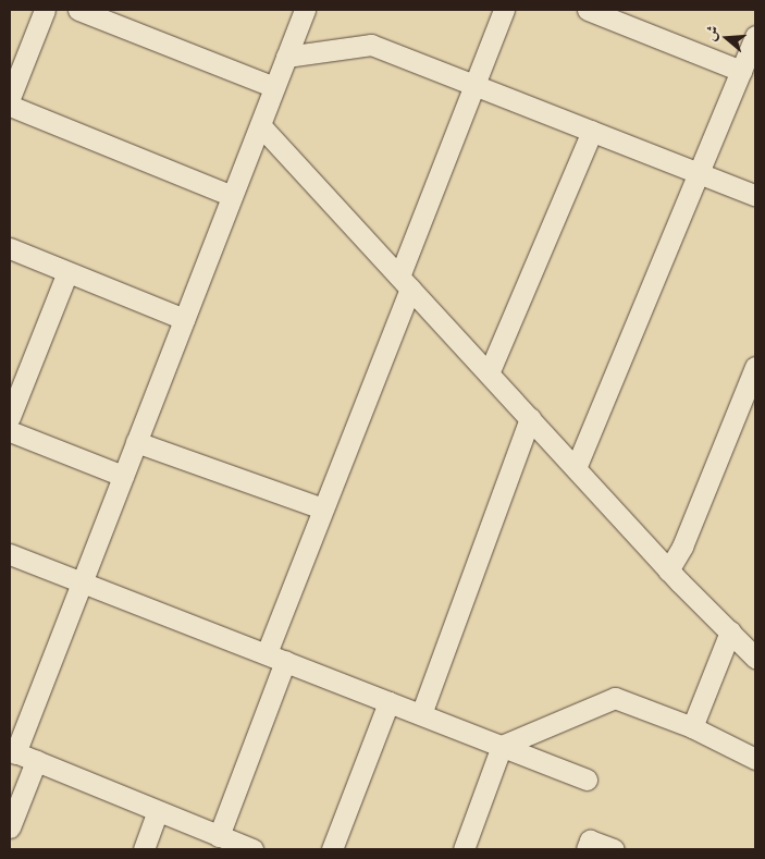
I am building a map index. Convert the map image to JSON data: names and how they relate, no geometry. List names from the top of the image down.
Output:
{
  "north": "left"
}
